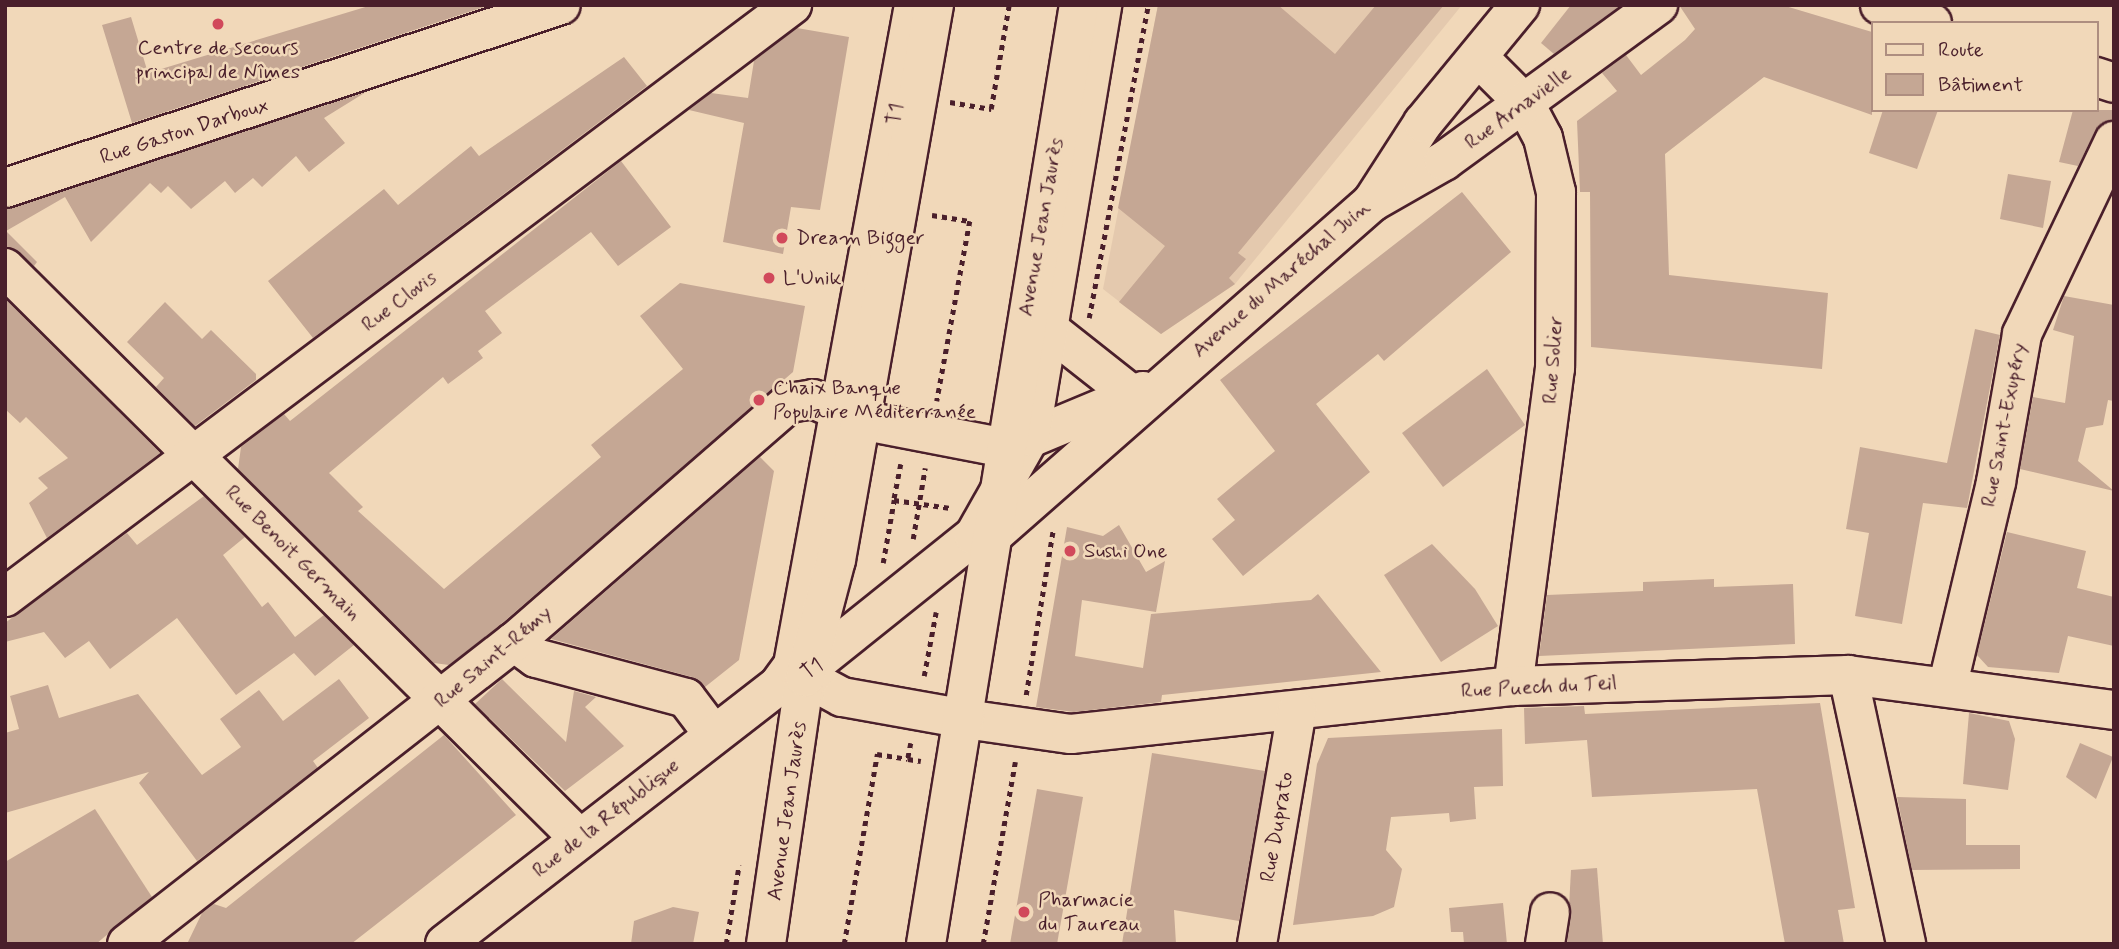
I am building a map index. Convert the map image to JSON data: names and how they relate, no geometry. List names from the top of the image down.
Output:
{
  "streets": {
    "street": [
      "Rue Arnavielle",
      "T1",
      "Rue Gaston Darboux",
      "Avenue Jean Jaurès",
      "Avenue du Maréchal Juin",
      "Rue Clovis",
      "Rue Solier",
      "Rue Saint-Exupéry",
      "Rue Benoit Germain",
      "Rue Saint-Rémy",
      "Rue Puech du Teil",
      "Rue de la République",
      "Rue Duprato"
    ]
  },
  "crossings": [
    ["Rue Arnavielle", "Avenue du Maréchal Juin"],
    ["Rue Arnavielle", "Rue Solier"],
    ["T1", "Avenue Jean Jaurès"],
    ["T1", "Rue Saint-Rémy"],
    ["T1", "Rue de la République"],
    ["Avenue Jean Jaurès", "Avenue du Maréchal Juin"],
    ["Avenue Jean Jaurès", "Rue Saint-Rémy"],
    ["Avenue Jean Jaurès", "Rue Puech du Teil"],
    ["Avenue du Maréchal Juin", "Rue Solier"],
    ["Rue Clovis", "Rue Benoit Germain"],
    ["Rue Solier", "Rue Puech du Teil"],
    ["Rue Saint-Exupéry", "Rue Puech du Teil"],
    ["Rue Benoit Germain", "Rue Saint-Rémy"],
    ["Rue Benoit Germain", "Rue de la République"],
    ["Rue Puech du Teil", "Rue Duprato"]
  ],
  "places": [
    "Centre de secours principal de Nîmes",
    "Dream Bigger",
    "L'Unik",
    "Chaix Banque Populaire Méditerranée",
    "Sushi One",
    "Pharmacie du Taureau"
  ],
  "legend": ["Route", "Bâtiment"]
}
